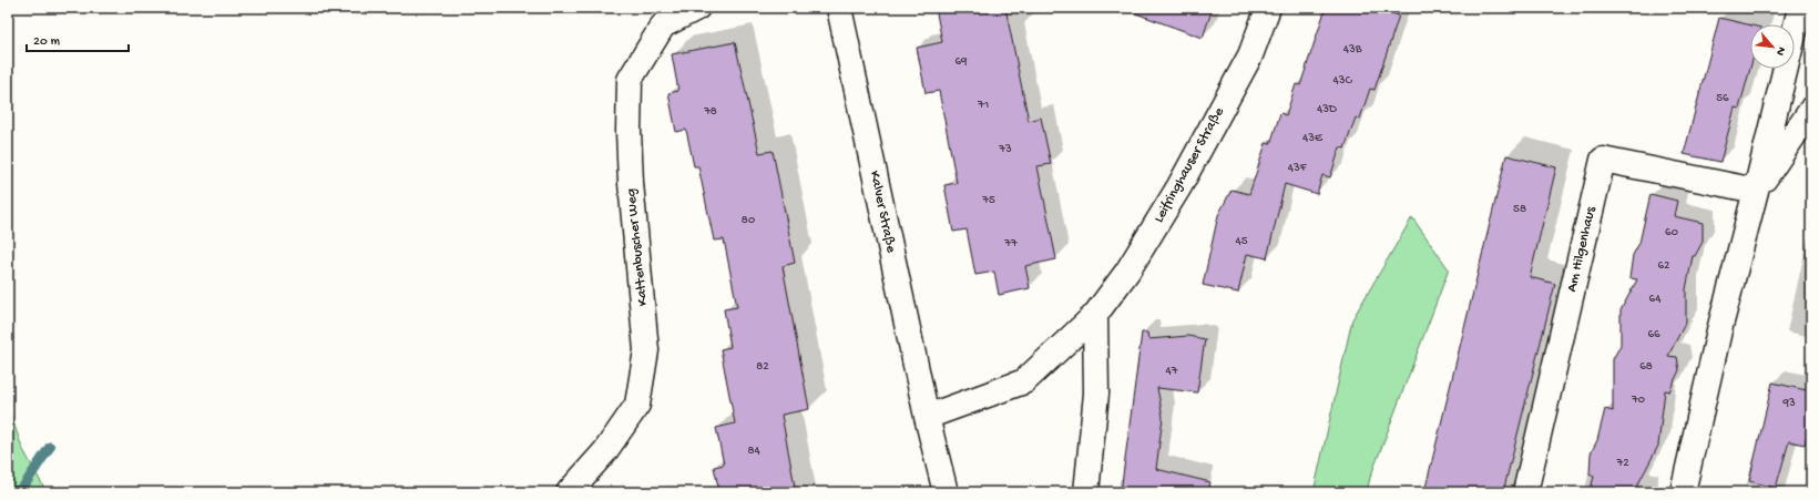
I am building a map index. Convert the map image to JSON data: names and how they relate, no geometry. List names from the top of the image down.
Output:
{
  "streets": {
    "street": [
      "Leifringhauser Straße",
      "Kalver Straße",
      "Kattenbuscher Weg",
      "Am Hilgenhaus"
    ]
  },
  "crossings": [
    ["Leifringhauser Straße", "Kalver Straße"]
  ],
  "house_numbers": [
    "43B",
    "69",
    "43C",
    "56",
    "71",
    "43D",
    "78",
    "43E",
    "73",
    "43F",
    "75",
    "58",
    "80",
    "60",
    "45",
    "77",
    "62",
    "64",
    "66",
    "82",
    "68",
    "47",
    "70",
    "93",
    "84",
    "72"
  ],
  "scale_bar": "20 m",
  "north": "bottom right"
}
